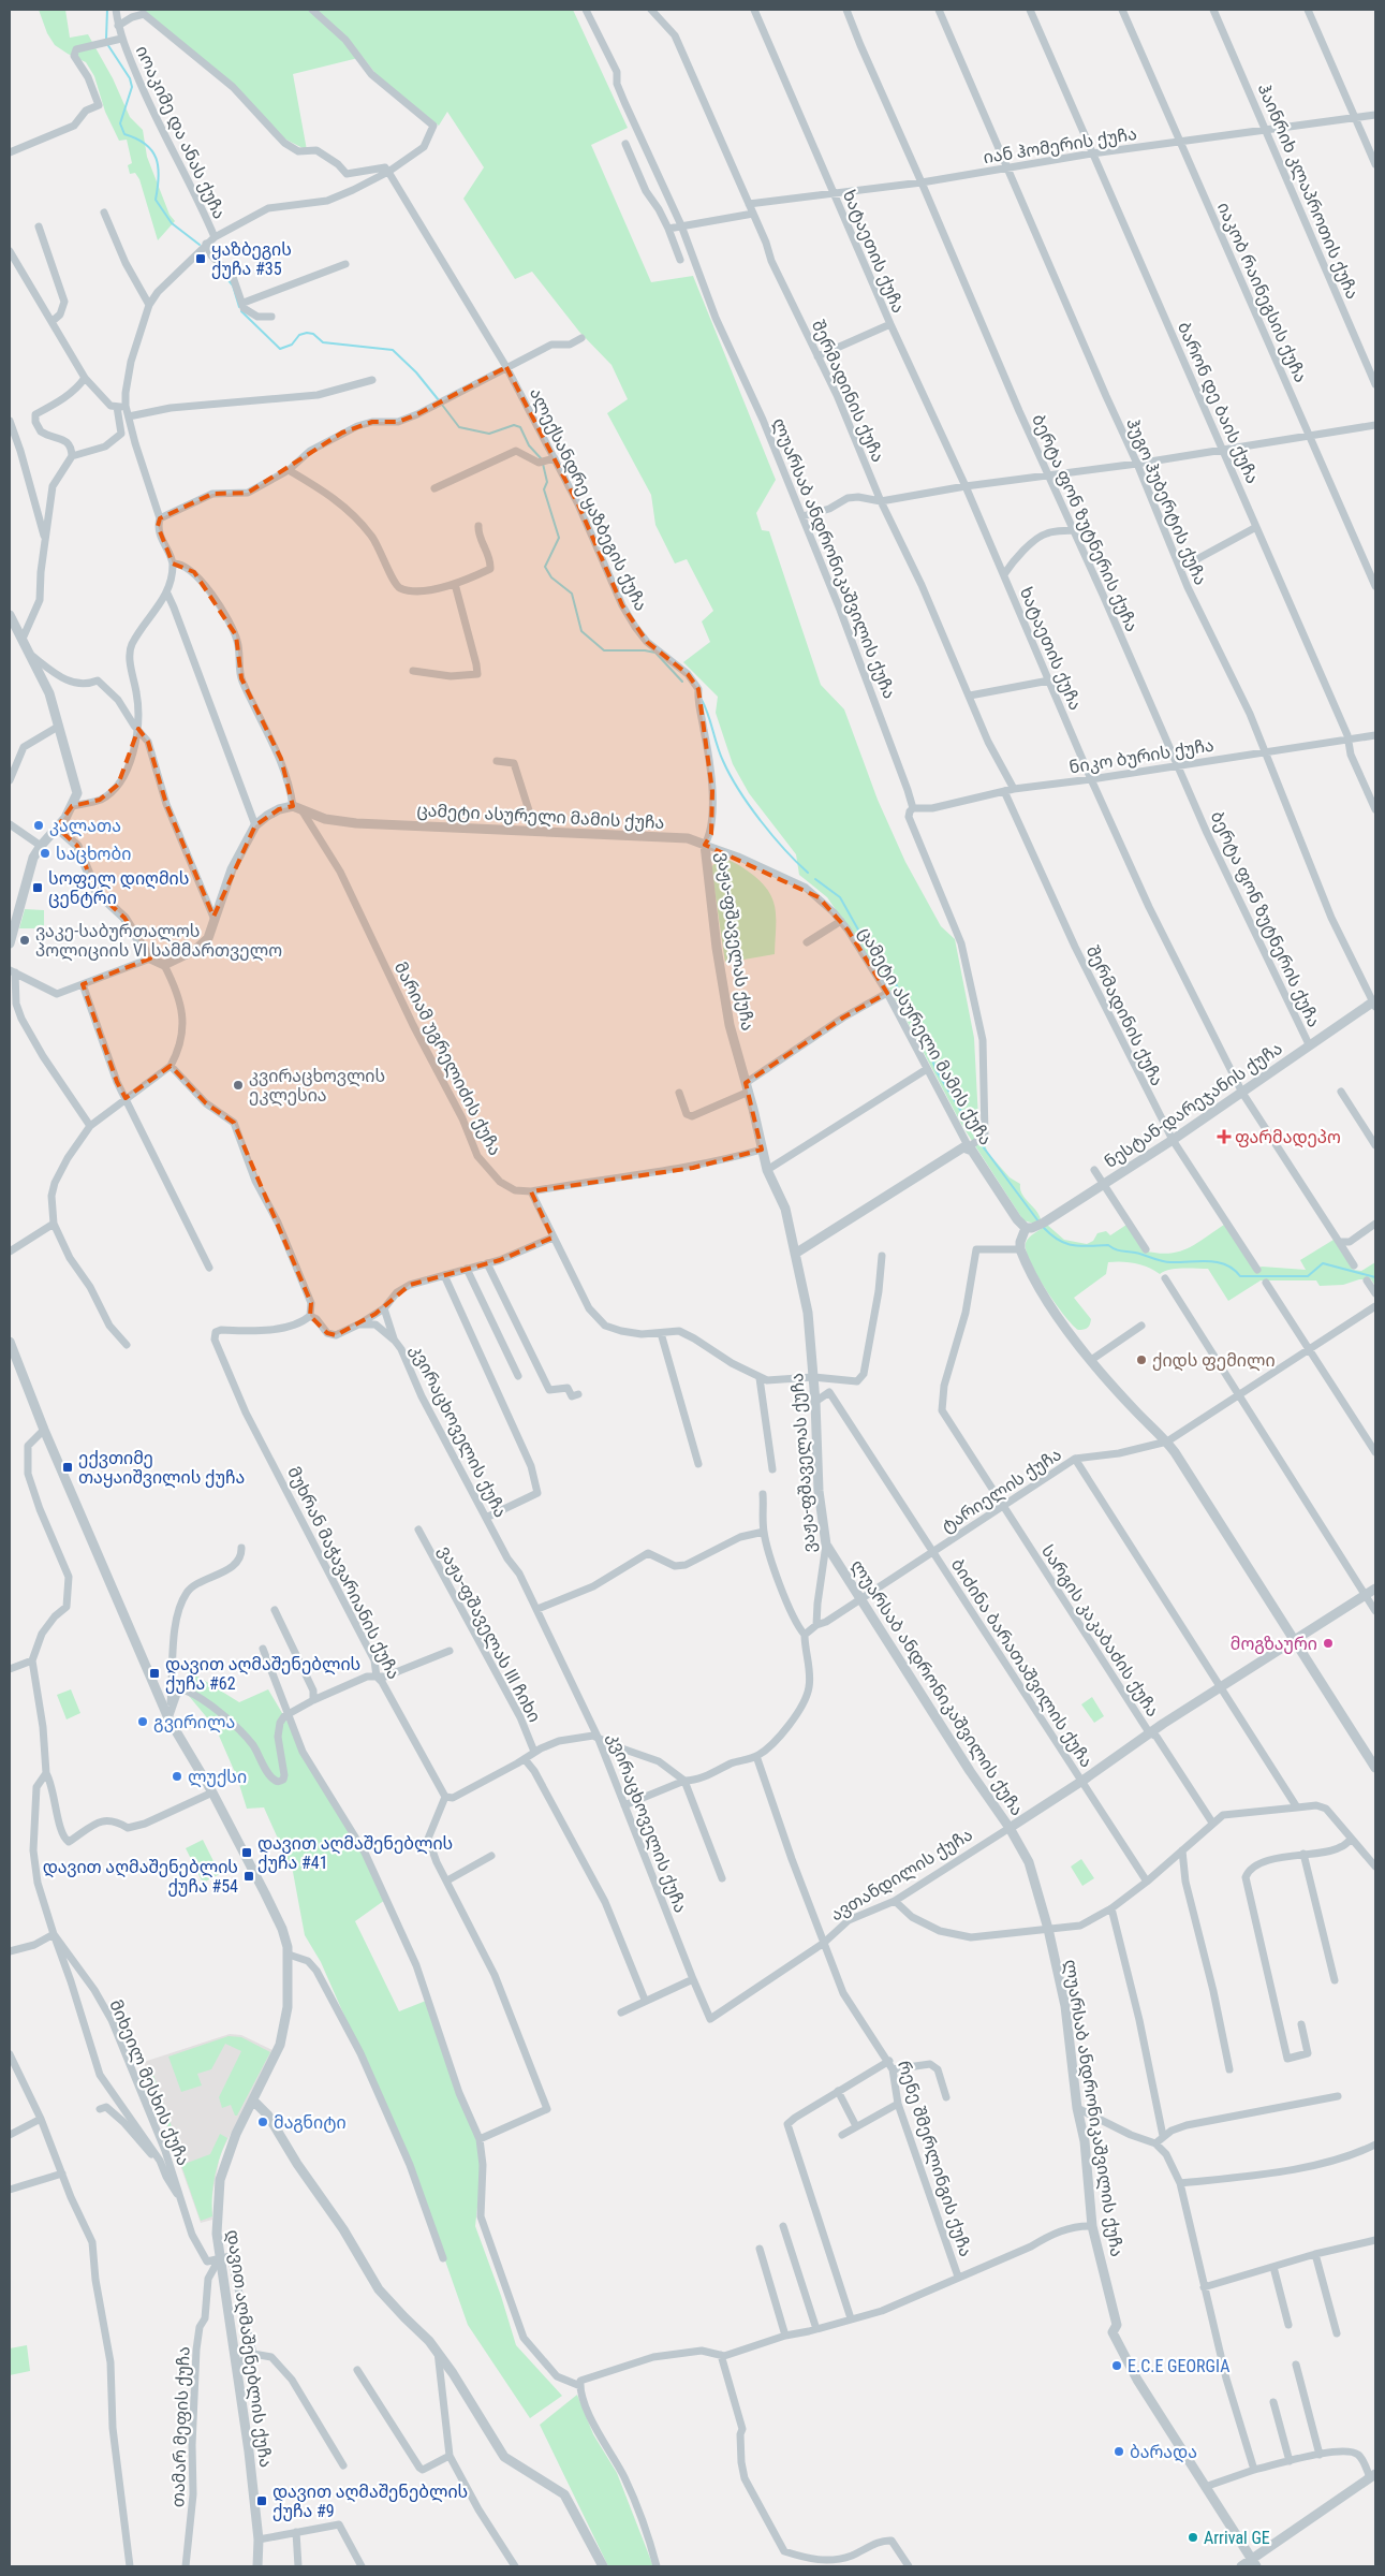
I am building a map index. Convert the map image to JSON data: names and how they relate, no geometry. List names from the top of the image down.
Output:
{
  "streets": {
    "street": [
      "იოაკიმე და ანას ქუჩა",
      "იან ჰომერის ქუჩა",
      "ჰაინრიხ კლაპროთის ქუჩა",
      "ხატაეთის ქუჩა",
      "იაკობ რაინეგსის ქუჩა",
      "შერმადინის ქუჩა",
      "ბარონ დე ბაის ქუჩა",
      "ალექსანდრე ყაზბეგის ქუჩა",
      "ჰუგო ჰუბერტის ქუჩა",
      "ბერტა ფონ ზუტნერის ქუჩა",
      "ლუარსაბ ანდრონიკაშვილის ქუჩა",
      "ნიკო ბურის ქუჩა",
      "ცამეტი ასურელი მამის ქუჩა",
      "ვაჟა-ფშაველას ქუჩა",
      "მარიამ უგრელიძის ქუჩა",
      "ნესტან-დარეჯანის ქუჩა",
      "კვირაცხოველის ქუჩა",
      "ტარიელის ქუჩა",
      "მუხრან მაჭავარიანის ქუჩა",
      "სარგის კაკაბაძის ქუჩა",
      "ვაჟა-ფშაველას III ჩიხი",
      "ბიძინა ბარათაშვილის ქუჩა",
      "ავთანდილის ქუჩა",
      "მიხეილ მესხის ქუჩა",
      "რენე შმერლინგის ქუჩა",
      "დავით აღმაშენებლის ქუჩა",
      "თამარ მეფის ქუჩა"
    ]
  },
  "crossings": [
    ["იან ჰომერის ქუჩა", "ჰაინრიხ კლაპროთის ქუჩა"],
    ["იან ჰომერის ქუჩა", "ხატაეთის ქუჩა"],
    ["იან ჰომერის ქუჩა", "იაკობ რაინეგსის ქუჩა"],
    ["იან ჰომერის ქუჩა", "შერმადინის ქუჩა"],
    ["იან ჰომერის ქუჩა", "ბარონ დე ბაის ქუჩა"],
    ["იან ჰომერის ქუჩა", "ჰუგო ჰუბერტის ქუჩა"],
    ["იან ჰომერის ქუჩა", "ბერტა ფონ ზუტნერის ქუჩა"],
    ["ხატაეთის ქუჩა", "ნიკო ბურის ქუჩა"],
    ["ხატაეთის ქუჩა", "ნესტან-დარეჯანის ქუჩა"],
    ["შერმადინის ქუჩა", "ნიკო ბურის ქუჩა"],
    ["შერმადინის ქუჩა", "ნესტან-დარეჯანის ქუჩა"],
    ["ბარონ დე ბაის ქუჩა", "ნიკო ბურის ქუჩა"],
    ["ალექსანდრე ყაზბეგის ქუჩა", "ცამეტი ასურელი მამის ქუჩა"],
    ["ალექსანდრე ყაზბეგის ქუჩა", "ვაჟა-ფშაველას ქუჩა"],
    ["ჰუგო ჰუბერტის ქუჩა", "ნიკო ბურის ქუჩა"],
    ["ჰუგო ჰუბერტის ქუჩა", "ნესტან-დარეჯანის ქუჩა"],
    ["ბერტა ფონ ზუტნერის ქუჩა", "ნიკო ბურის ქუჩა"],
    ["ბერტა ფონ ზუტნერის ქუჩა", "ნესტან-დარეჯანის ქუჩა"],
    ["ლუარსაბ ანდრონიკაშვილის ქუჩა", "ნიკო ბურის ქუჩა"],
    ["ლუარსაბ ანდრონიკაშვილის ქუჩა", "ცამეტი ასურელი მამის ქუჩა"],
    ["ლუარსაბ ანდრონიკაშვილის ქუჩა", "ვაჟა-ფშაველას ქუჩა"],
    ["ლუარსაბ ანდრონიკაშვილის ქუჩა", "ტარიელის ქუჩა"],
    ["ლუარსაბ ანდრონიკაშვილის ქუჩა", "ავთანდილის ქუჩა"],
    ["ცამეტი ასურელი მამის ქუჩა", "ვაჟა-ფშაველას ქუჩა"],
    ["ცამეტი ასურელი მამის ქუჩა", "მარიამ უგრელიძის ქუჩა"],
    ["ცამეტი ასურელი მამის ქუჩა", "ნესტან-დარეჯანის ქუჩა"],
    ["ვაჟა-ფშაველას ქუჩა", "ტარიელის ქუჩა"],
    ["კვირაცხოველის ქუჩა", "ავთანდილის ქუჩა"],
    ["ტარიელის ქუჩა", "სარგის კაკაბაძის ქუჩა"],
    ["ტარიელის ქუჩა", "ბიძინა ბარათაშვილის ქუჩა"],
    ["სარგის კაკაბაძის ქუჩა", "ავთანდილის ქუჩა"],
    ["ბიძინა ბარათაშვილის ქუჩა", "ავთანდილის ქუჩა"],
    ["ავთანდილის ქუჩა", "რენე შმერლინგის ქუჩა"],
    ["მიხეილ მესხის ქუჩა", "დავით აღმაშენებლის ქუჩა"],
    ["მიხეილ მესხის ქუჩა", "თამარ მეფის ქუჩა"],
    ["დავით აღმაშენებლის ქუჩა", "თამარ მეფის ქუჩა"]
  ],
  "places": {
    "transit": [
      "ყაზბეგის ქუჩა #35",
      "სოფელ დიღმის ცენტრი",
      "ექვთიმე თაყაიშვილის ქუჩა",
      "დავით აღმაშენებლის ქუჩა #62",
      "დავით აღმაშენებლის ქუჩა #41",
      "დავით აღმაშენებლის ქუჩა #54",
      "დავით აღმაშენებლის ქუჩა #9"
    ],
    "other": [
      "კალათა",
      "საცხობი",
      "ვაკე-საბურთალოს პოლიციის VI სამმართველო",
      "კვირაცხოვლის ეკლესია",
      "ქიდს ფემილი",
      "მოგზაური",
      "გვირილა",
      "ლუქსი",
      "მაგნიტი",
      "E.C.E GEORGIA",
      "ბარადა",
      "Arrival GE"
    ],
    "health": ["ფარმადეპო"]
  }
}
